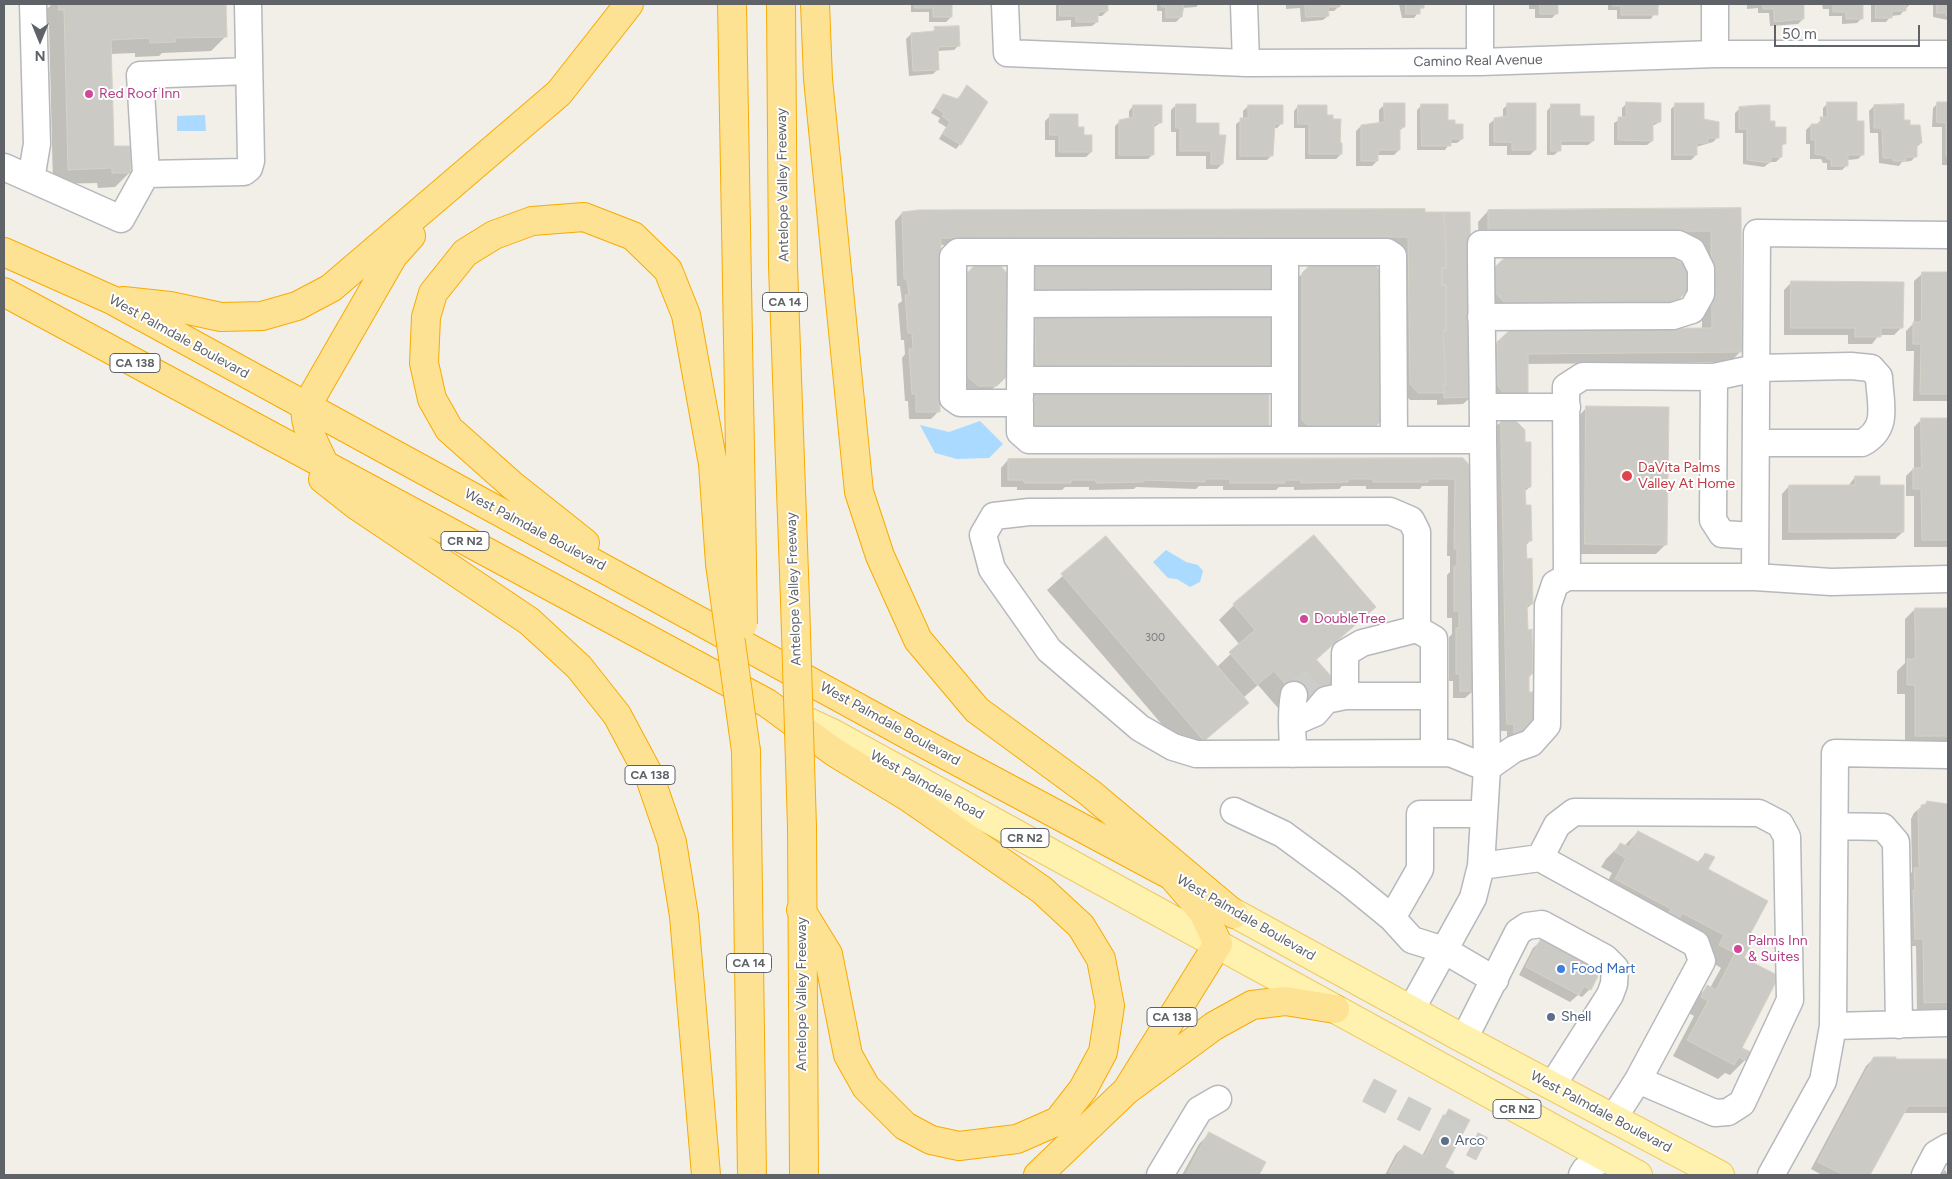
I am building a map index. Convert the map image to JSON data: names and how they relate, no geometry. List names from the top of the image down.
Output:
{
  "streets": {
    "highway": [
      "Antelope Valley Freeway",
      "CA 14",
      "West Palmdale Boulevard",
      "CA 138",
      "CR N2"
    ],
    "main road": ["West Palmdale Road"],
    "street": ["Camino Real Avenue"]
  },
  "crossings": [
    ["CA 138", "CR N2"],
    ["CA 138", "West Palmdale Road"],
    ["CR N2", "West Palmdale Road"]
  ],
  "places": [
    "Red Roof Inn",
    "DaVita Palms Valley At Home",
    "DoubleTree",
    "Palms Inn & Suites",
    "Food Mart",
    "Shell",
    "Arco"
  ],
  "house_numbers": ["300"],
  "scale_bar": "50 m",
  "north": "bottom"
}
